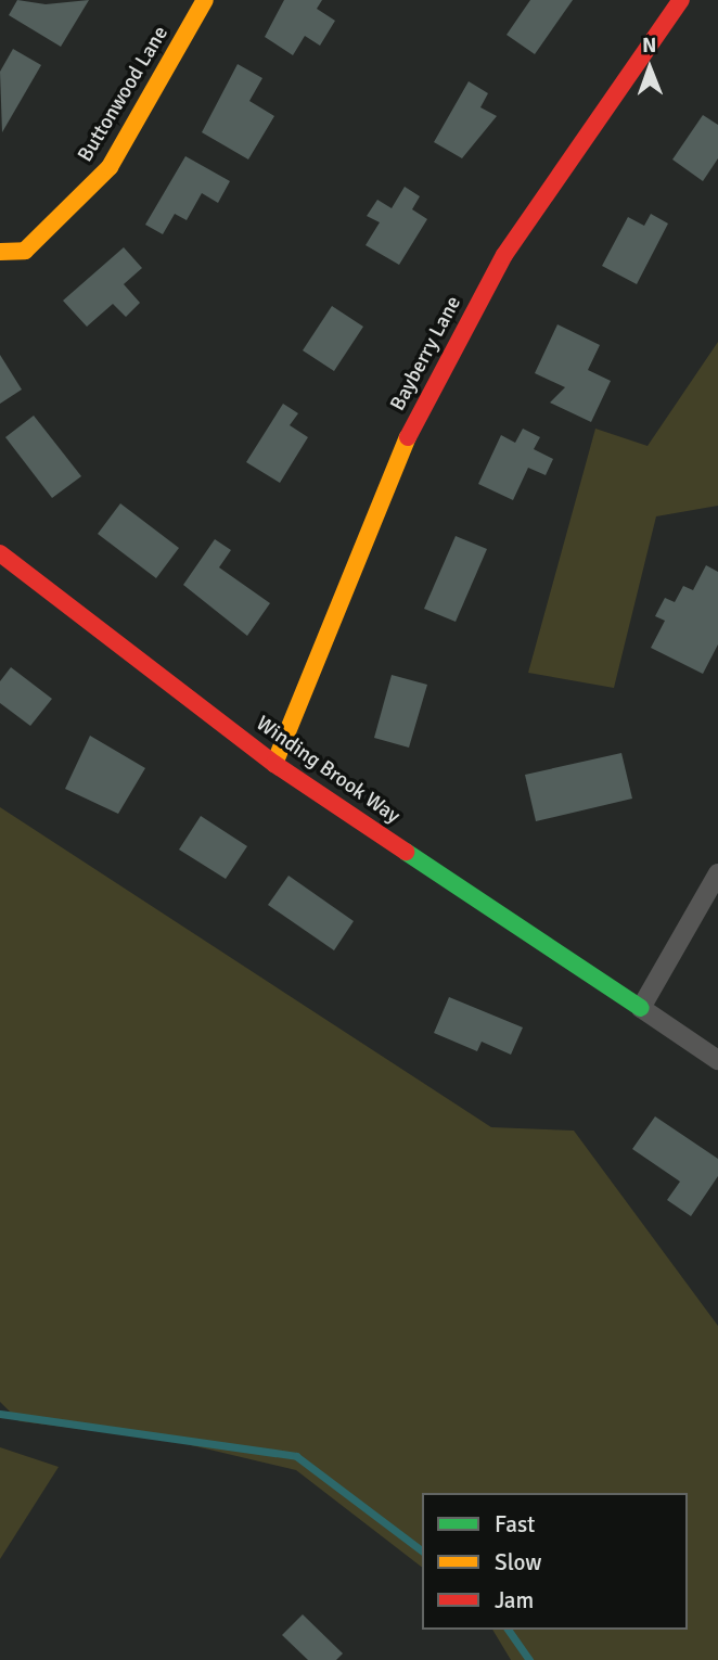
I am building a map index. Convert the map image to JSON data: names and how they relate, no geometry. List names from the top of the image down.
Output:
{
  "streets": {
    "street": ["Buttonwood Lane", "Bayberry Lane", "Winding Brook Way"]
  },
  "crossings": [
    ["Bayberry Lane", "Winding Brook Way"]
  ],
  "legend": ["Fast", "Slow", "Jam"],
  "north": "top"
}
